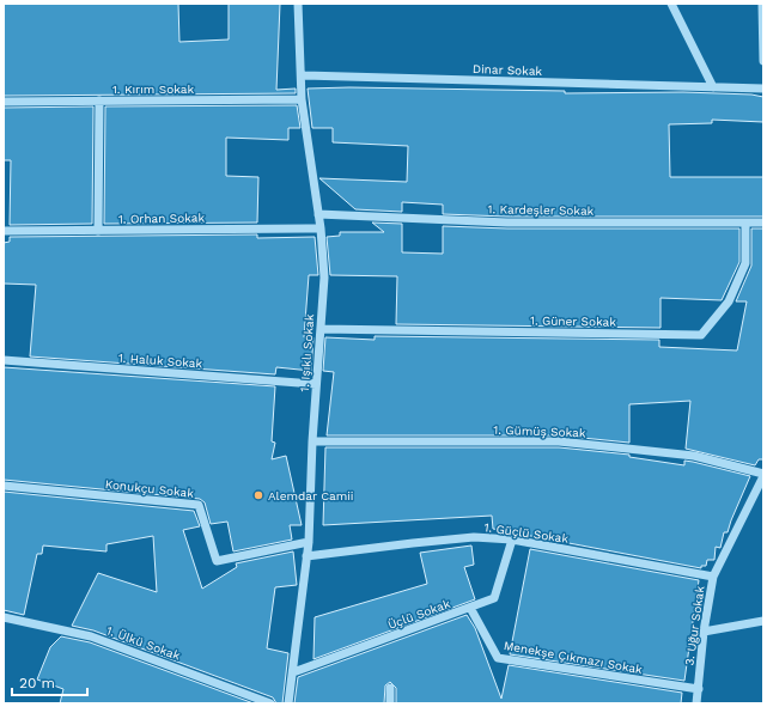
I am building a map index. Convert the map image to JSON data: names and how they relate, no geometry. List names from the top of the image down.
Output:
{
  "streets": {
    "street": [
      "Dinar Sokak",
      "1. Kırım Sokak",
      "1. Kardeşler Sokak",
      "1. Orhan Sokak",
      "1. Güner Sokak",
      "1. Işıklı Sokak",
      "1. Haluk Sokak",
      "1. Gümüş Sokak",
      "Konukçu Sokak",
      "1. Güçlü Sokak",
      "Üçlü Sokak",
      "3. Uğur Sokak",
      "1. Ülkü Sokak",
      "Menekşe Çıkmazı Sokak"
    ]
  },
  "crossings": [
    ["Dinar Sokak", "1. Işıklı Sokak"],
    ["1. Kırım Sokak", "1. Işıklı Sokak"],
    ["1. Kardeşler Sokak", "1. Güner Sokak"],
    ["1. Kardeşler Sokak", "1. Işıklı Sokak"],
    ["1. Orhan Sokak", "1. Işıklı Sokak"],
    ["1. Güner Sokak", "1. Işıklı Sokak"],
    ["1. Işıklı Sokak", "1. Haluk Sokak"],
    ["1. Işıklı Sokak", "1. Gümüş Sokak"],
    ["1. Işıklı Sokak", "Konukçu Sokak"],
    ["1. Işıklı Sokak", "1. Güçlü Sokak"],
    ["1. Işıklı Sokak", "Üçlü Sokak"],
    ["1. Gümüş Sokak", "3. Uğur Sokak"],
    ["1. Güçlü Sokak", "Üçlü Sokak"],
    ["1. Güçlü Sokak", "3. Uğur Sokak"],
    ["Üçlü Sokak", "Menekşe Çıkmazı Sokak"],
    ["3. Uğur Sokak", "Menekşe Çıkmazı Sokak"]
  ],
  "places": ["Alemdar Camii"],
  "scale_bar": "20 m"
}
